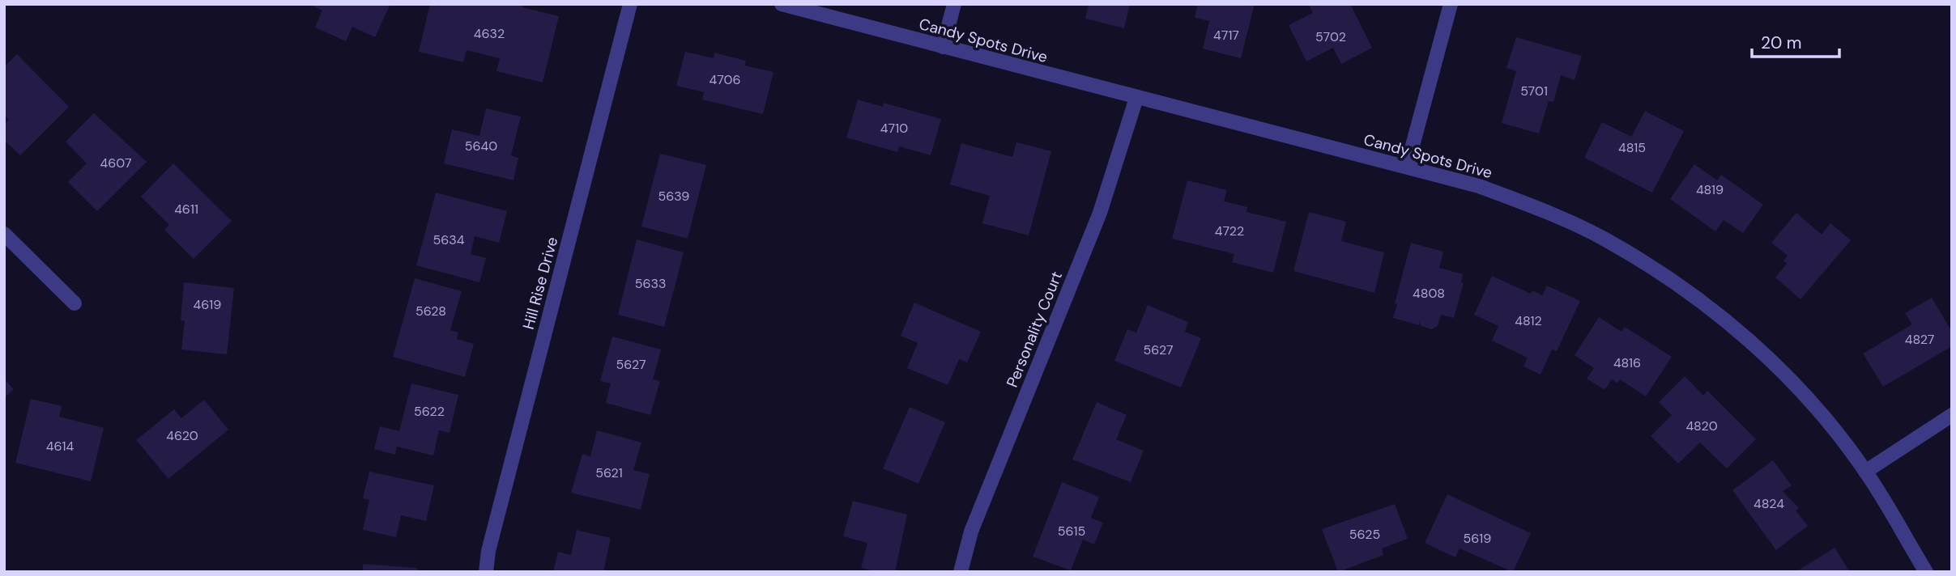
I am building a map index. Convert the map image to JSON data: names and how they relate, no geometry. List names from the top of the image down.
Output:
{
  "streets": {
    "street": ["Candy Spots Drive", "Hill Rise Drive", "Personality Court"]
  },
  "crossings": [
    ["Candy Spots Drive", "Personality Court"]
  ],
  "house_numbers": [
    "4632",
    "4717",
    "5702",
    "4706",
    "5701",
    "4710",
    "5640",
    "4815",
    "4607",
    "4819",
    "5639",
    "4611",
    "4722",
    "5634",
    "5633",
    "4808",
    "4619",
    "5628",
    "4812",
    "4827",
    "5627",
    "4816",
    "5627",
    "5622",
    "4820",
    "4620",
    "4614",
    "5621",
    "4824",
    "5615",
    "5625",
    "5619"
  ],
  "scale_bar": "20 m"
}
